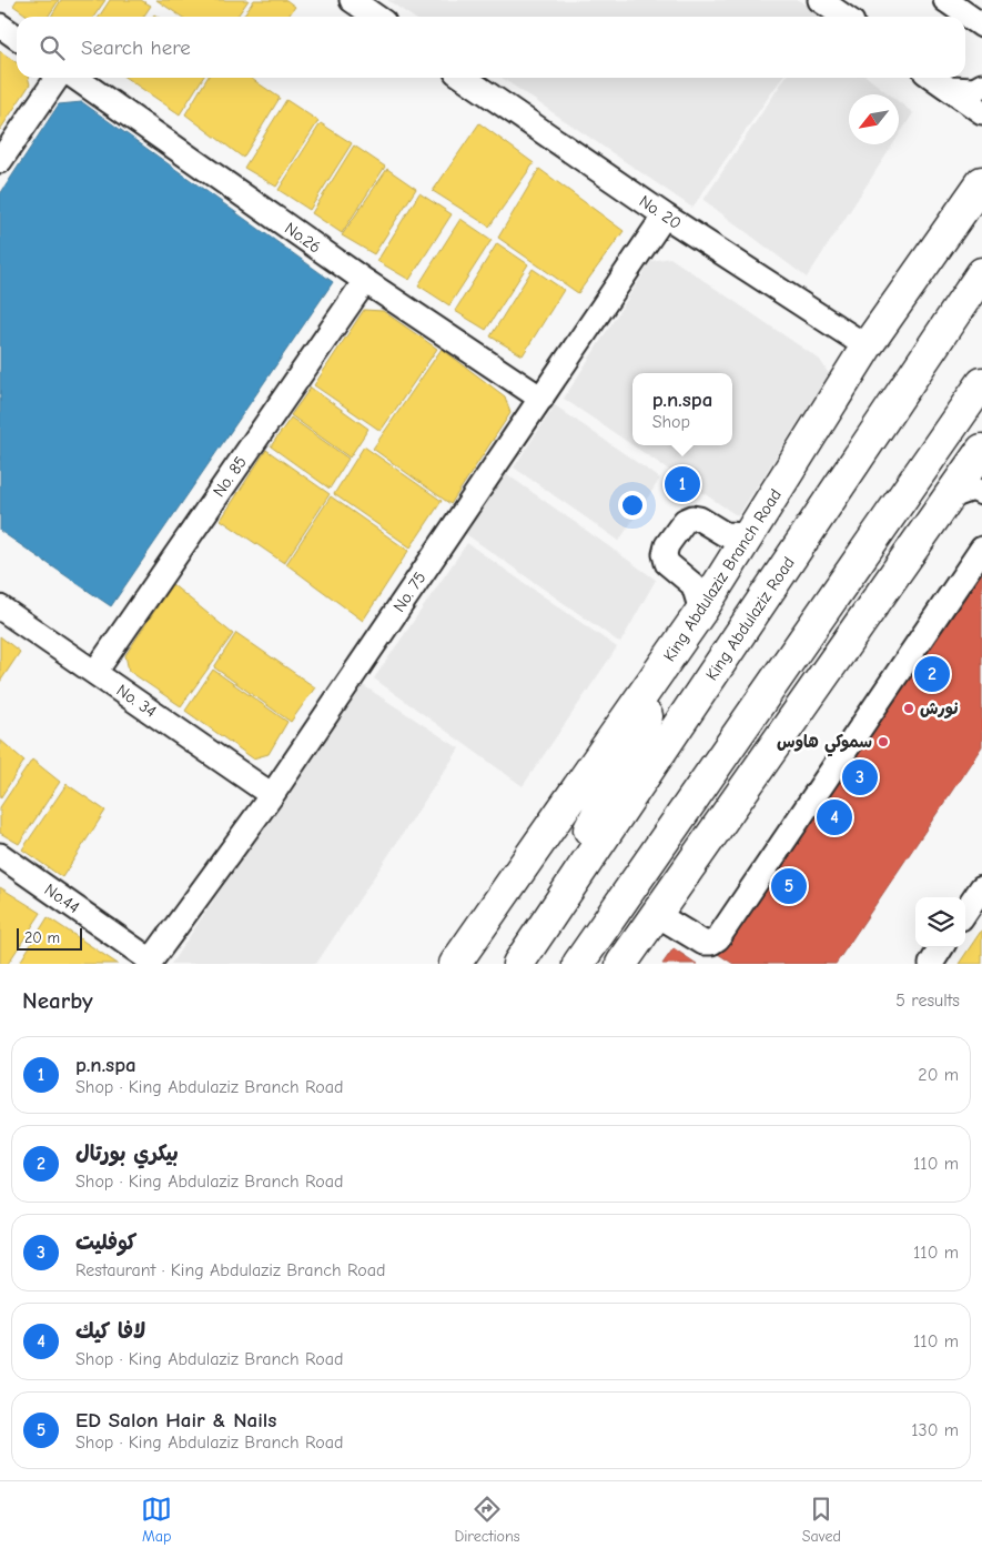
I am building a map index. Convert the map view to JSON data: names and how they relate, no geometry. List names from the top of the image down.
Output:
{
  "streets": {
    "main road": ["King Abdulaziz Branch Road", "King Abdulaziz Road"],
    "street": [
      "No. 20",
      "No.26",
      "No. 85",
      "No. 75",
      "No. 34",
      "No.44"
    ]
  },
  "crossings": [
    ["No. 20", "King Abdulaziz Branch Road"],
    ["No. 20", "No. 75"],
    ["No.26", "No. 85"],
    ["No.26", "No. 75"],
    ["No. 85", "No. 34"],
    ["No. 75", "No. 34"],
    ["No. 75", "No.44"]
  ],
  "places": ["نورش", "سموكي هاوس"],
  "scale_bar": "20 m",
  "north": "bottom left",
  "page": {
    "search": "Search here",
    "popup": ["p.n.spa", "Shop"],
    "pins": [
      "1",
      "2",
      "3",
      "4",
      "5"
    ],
    "scale": "20 m",
    "heading": ["Nearby", "5 results"],
    "list": [
      {
        "mark": "1",
        "name": "p.n.spa",
        "note": "Shop · King Abdulaziz Branch Road",
        "value": "20 m"
      },
      {
        "mark": "2",
        "name": "بيكري بورتال",
        "note": "Shop · King Abdulaziz Branch Road",
        "value": "110 m"
      },
      {
        "mark": "3",
        "name": "كوفليت",
        "note": "Restaurant · King Abdulaziz Branch Road",
        "value": "110 m"
      },
      {
        "mark": "4",
        "name": "لافا كيك",
        "note": "Shop · King Abdulaziz Branch Road",
        "value": "110 m"
      },
      {
        "mark": "5",
        "name": "ED Salon Hair & Nails",
        "note": "Shop · King Abdulaziz Branch Road",
        "value": "130 m"
      }
    ],
    "nav": ["Map", "Directions", "Saved"]
  }
}
